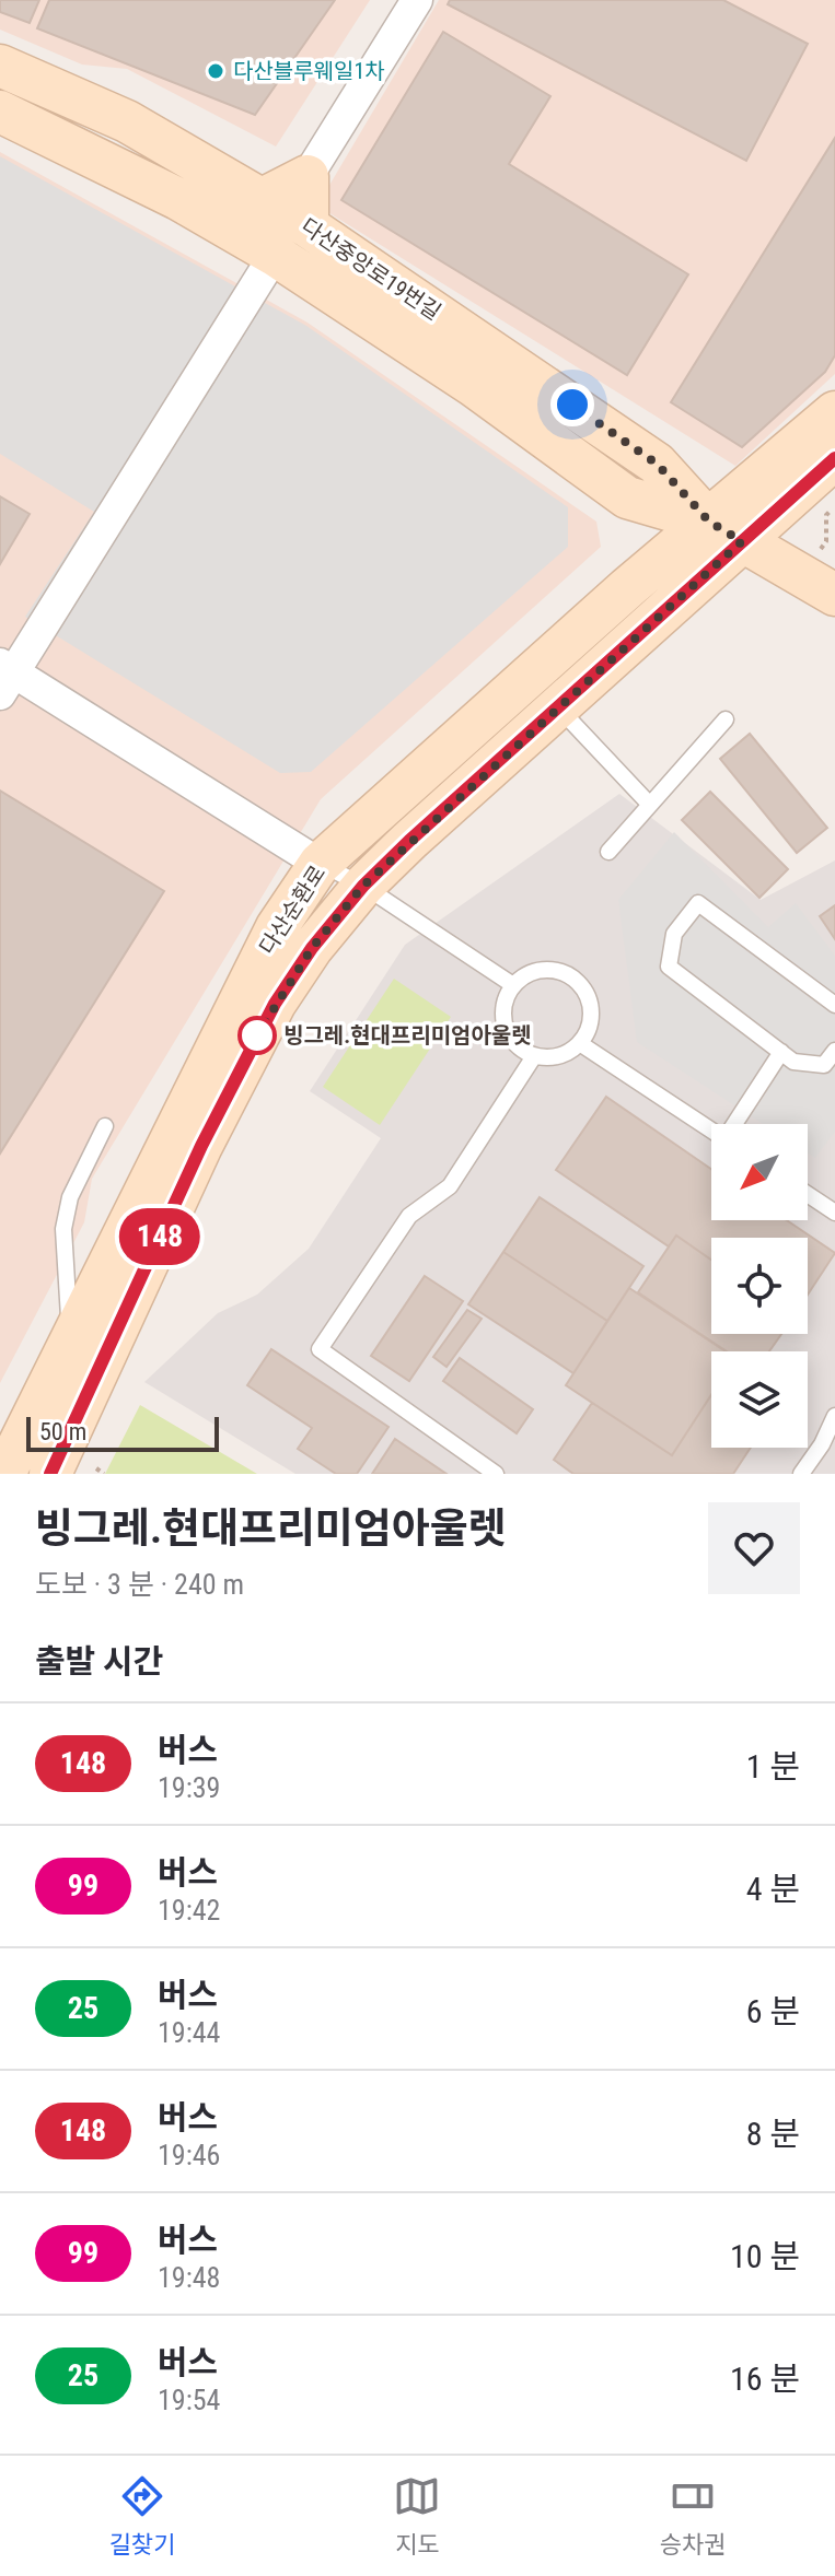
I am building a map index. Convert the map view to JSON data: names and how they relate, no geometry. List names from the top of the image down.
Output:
{
  "streets": {
    "street": ["다산중앙로19번길", "다산순환로"]
  },
  "crossings": [
    ["다산중앙로19번길", "다산순환로"]
  ],
  "places": ["다산블루웨일1차", "빙그레.현대프리미엄아울렛"],
  "lines": ["bus line 148"],
  "scale_bar": "50 m",
  "north": "bottom left",
  "page": {
    "on_map": "148",
    "scale": "50 m",
    "heading": [
      ["빙그레.현대프리미엄아울렛", "도보 · 3 분 · 240 m"],
      "출발 시간"
    ],
    "list": [
      {
        "mark": "148",
        "name": "버스",
        "note": "19:39",
        "value": "1 분"
      },
      {
        "mark": "99",
        "name": "버스",
        "note": "19:42",
        "value": "4 분"
      },
      {
        "mark": "25",
        "name": "버스",
        "note": "19:44",
        "value": "6 분"
      },
      {
        "mark": "148",
        "name": "버스",
        "note": "19:46",
        "value": "8 분"
      },
      {
        "mark": "99",
        "name": "버스",
        "note": "19:48",
        "value": "10 분"
      },
      {
        "mark": "25",
        "name": "버스",
        "note": "19:54",
        "value": "16 분"
      }
    ],
    "tabs": ["길찾기", "지도", "승차권"]
  }
}
